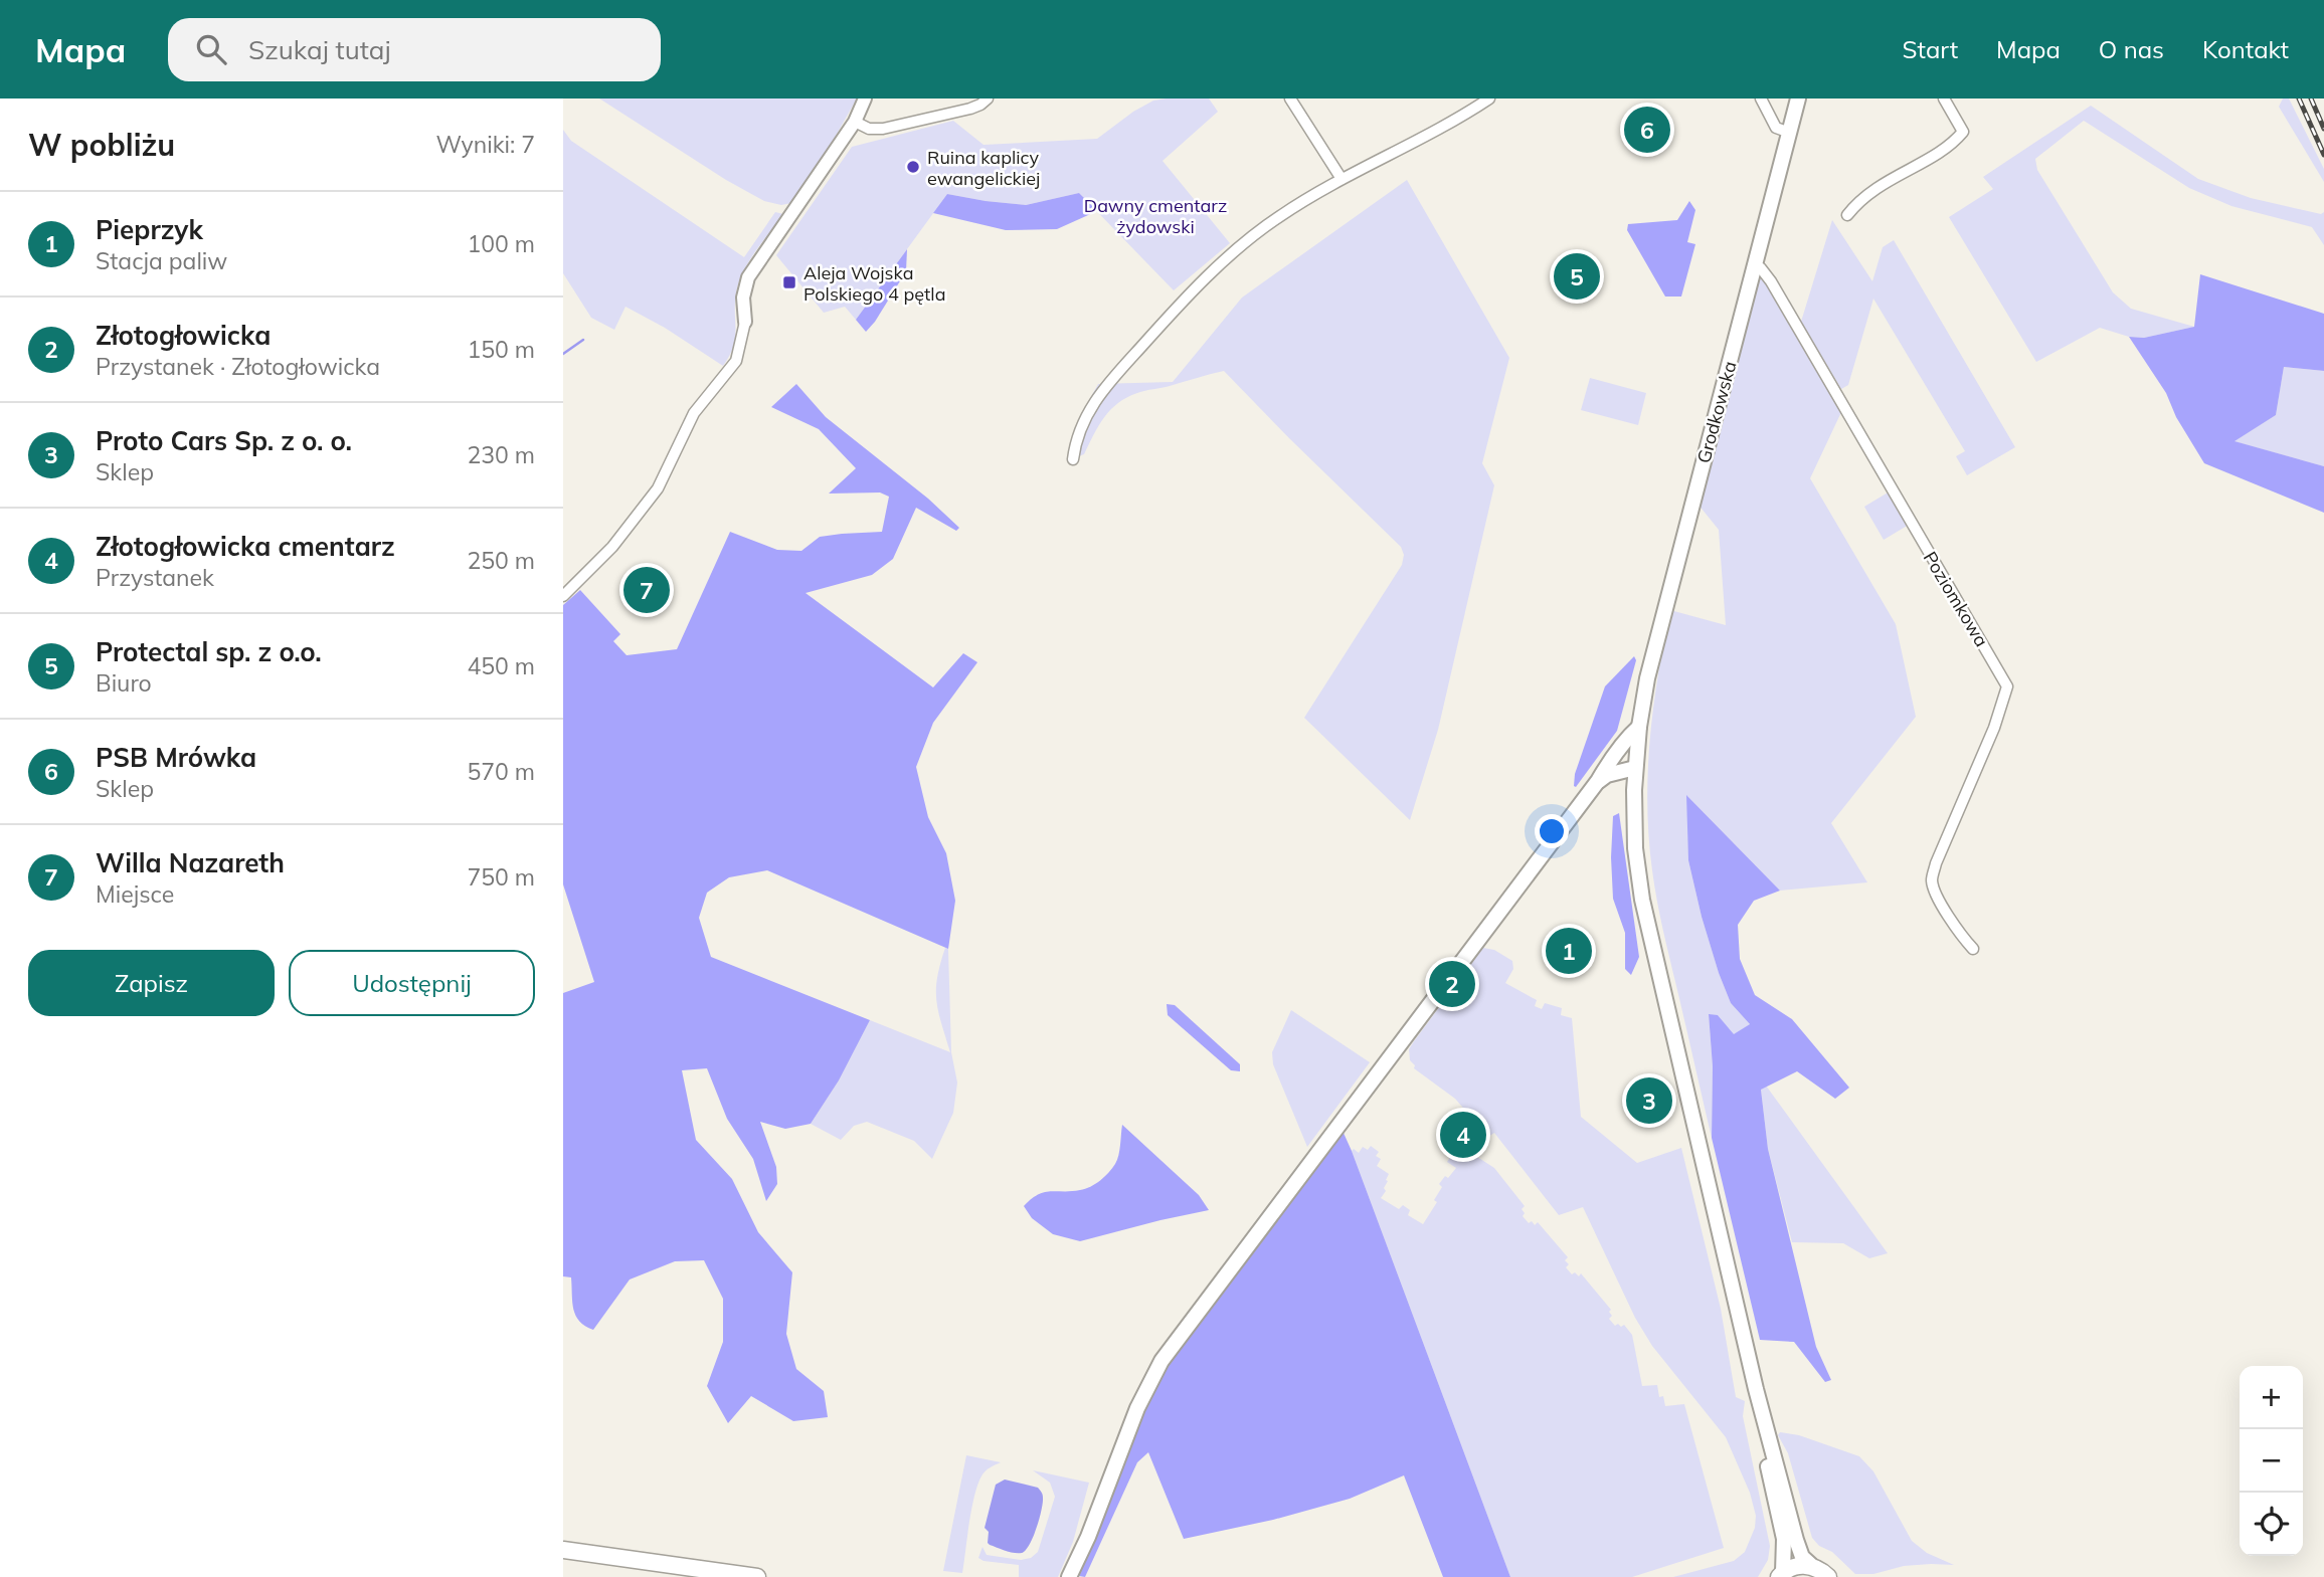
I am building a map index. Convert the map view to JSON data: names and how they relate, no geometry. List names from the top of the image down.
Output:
{
  "streets": {
    "main road": ["Grodkowska"],
    "street": ["Poziomkowa"]
  },
  "crossings": [
    ["Grodkowska", "Poziomkowa"]
  ],
  "parks": ["Dawny cmentarz żydowski"],
  "places": {
    "other": ["Ruina kaplicy ewangelickiej"],
    "transit": ["Aleja Wojska Polskiego 4 pętla"]
  },
  "page": {
    "header": "Mapa",
    "search": "Szukaj tutaj",
    "nav": [
      "Start",
      "Mapa",
      "O nas",
      "Kontakt"
    ],
    "heading": ["W pobliżu", "Wyniki: 7"],
    "pins": [
      "6",
      "5",
      "7",
      "1",
      "2",
      "3",
      "4"
    ],
    "list": [
      {
        "mark": "1",
        "name": "Pieprzyk",
        "note": "Stacja paliw",
        "value": "100 m"
      },
      {
        "mark": "2",
        "name": "Złotogłowicka",
        "note": "Przystanek · Złotogłowicka",
        "value": "150 m"
      },
      {
        "mark": "3",
        "name": "Proto Cars Sp. z o. o.",
        "note": "Sklep",
        "value": "230 m"
      },
      {
        "mark": "4",
        "name": "Złotogłowicka cmentarz",
        "note": "Przystanek",
        "value": "250 m"
      },
      {
        "mark": "5",
        "name": "Protectal sp. z o.o.",
        "note": "Biuro",
        "value": "450 m"
      },
      {
        "mark": "6",
        "name": "PSB Mrówka",
        "note": "Sklep",
        "value": "570 m"
      },
      {
        "mark": "7",
        "name": "Willa Nazareth",
        "note": "Miejsce",
        "value": "750 m"
      }
    ],
    "buttons": ["Zapisz", "Udostępnij"],
    "map_buttons": ["+", "−"]
  }
}
